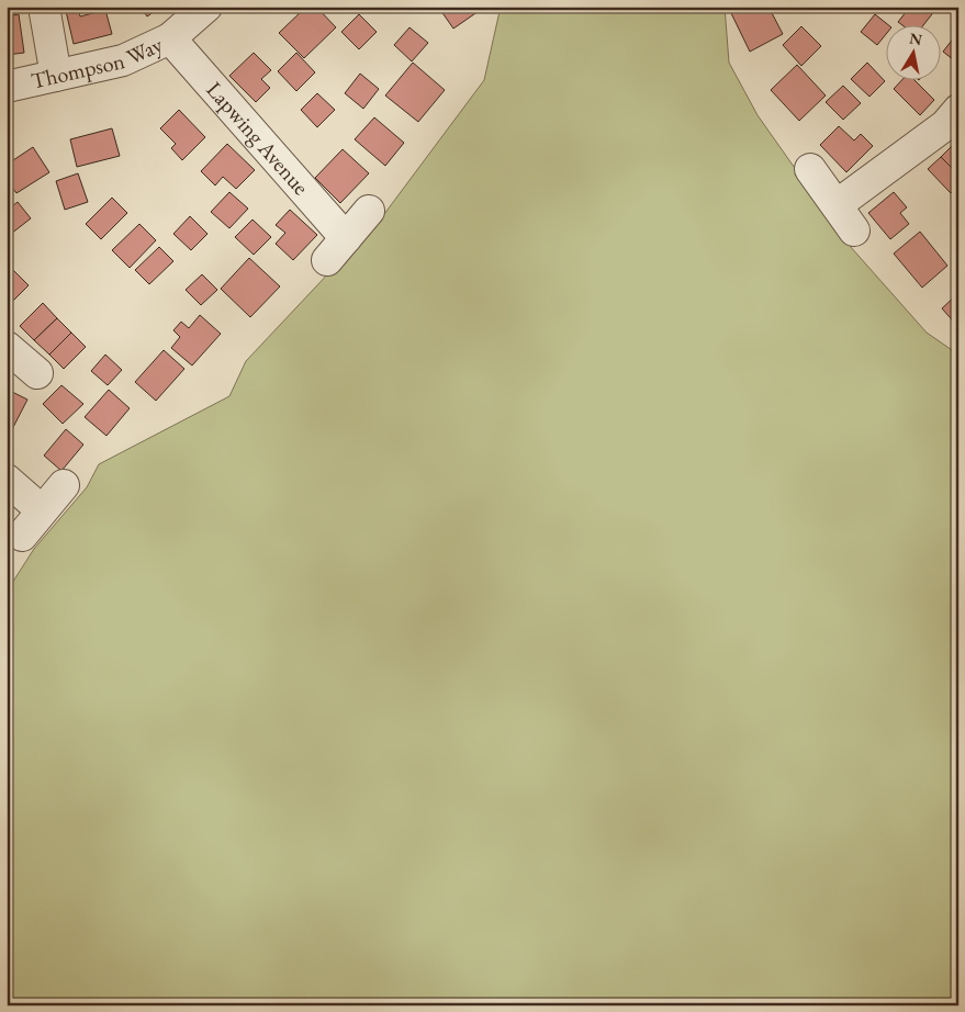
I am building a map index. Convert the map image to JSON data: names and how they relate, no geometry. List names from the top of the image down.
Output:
{
  "streets": {
    "street": ["Thompson Way", "Lapwing Avenue"]
  },
  "crossings": [
    ["Thompson Way", "Lapwing Avenue"]
  ],
  "north": "top"
}
